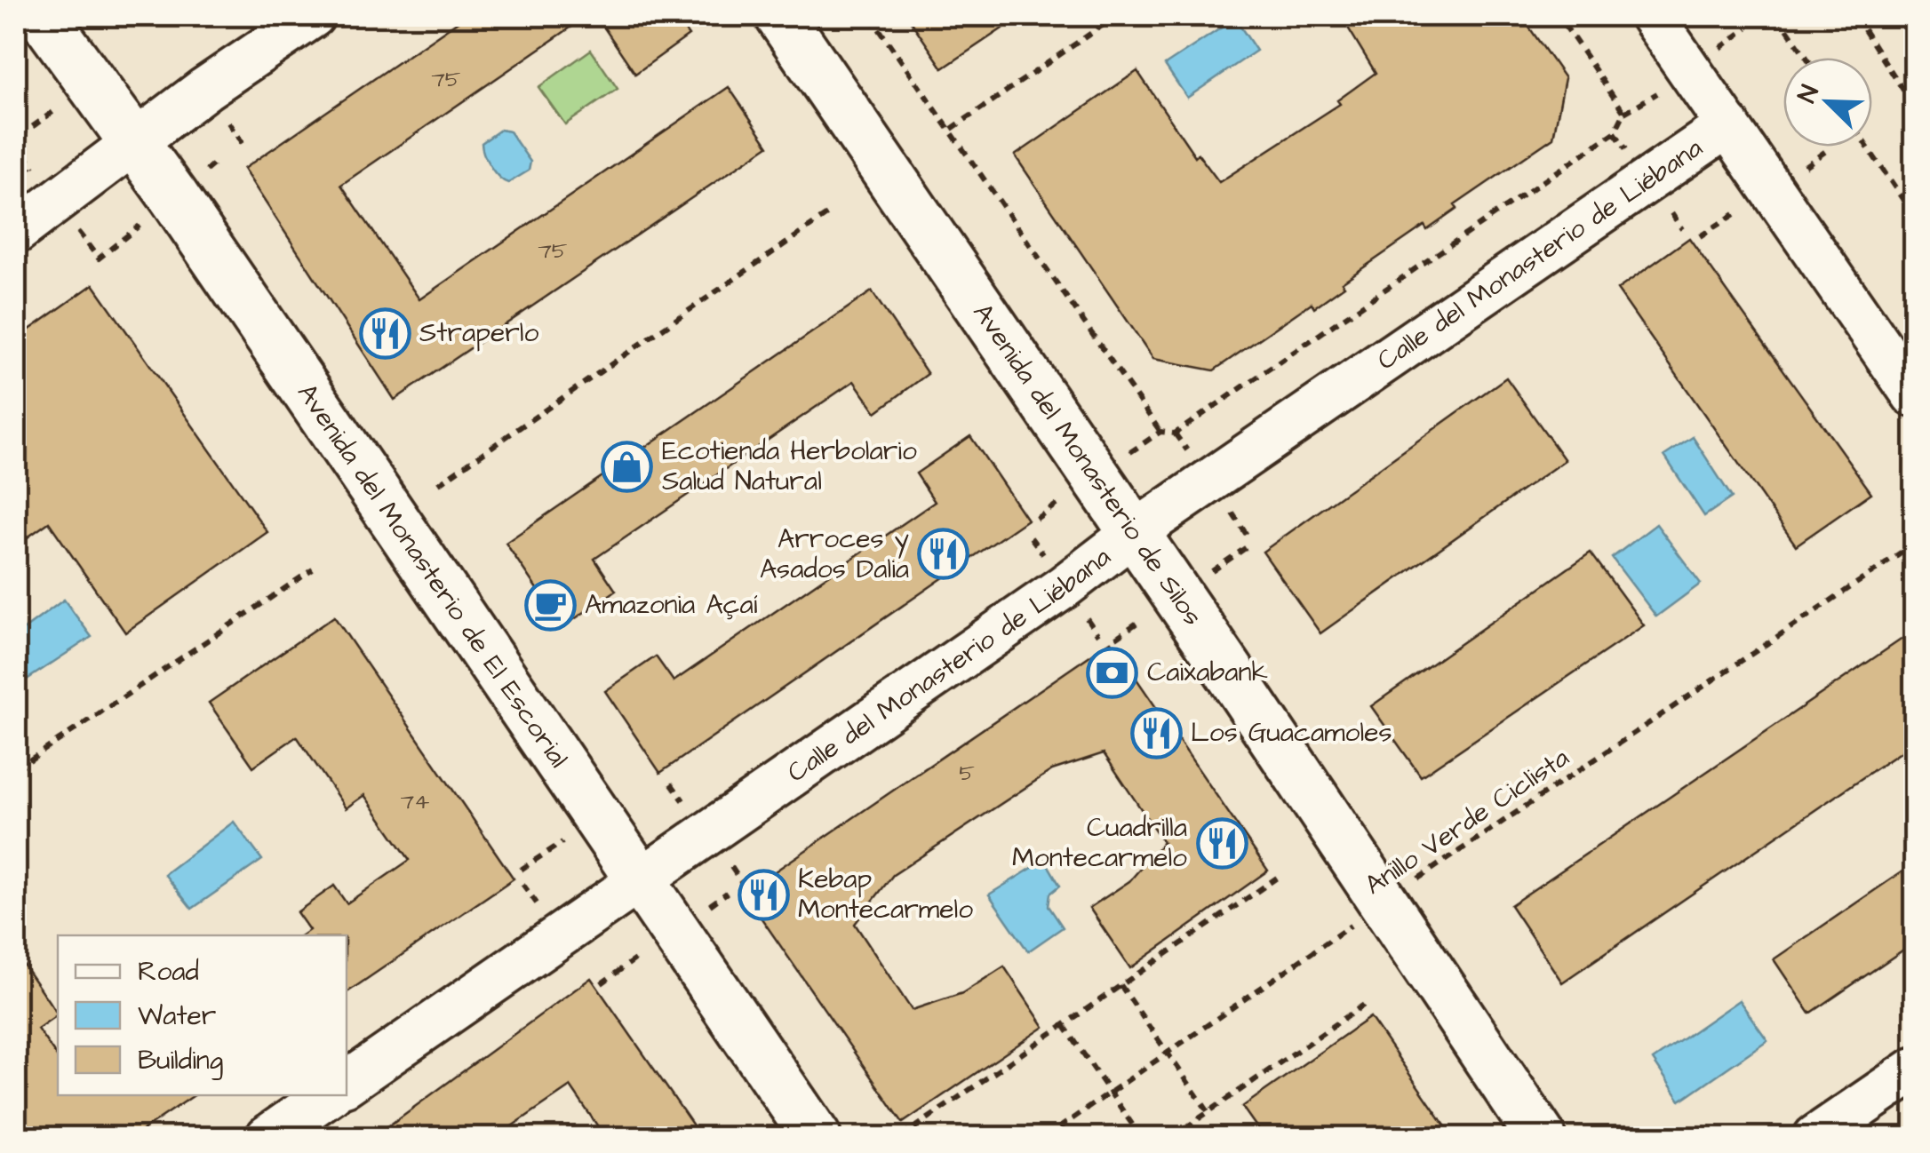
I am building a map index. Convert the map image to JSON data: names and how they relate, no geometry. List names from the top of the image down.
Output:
{
  "streets": {
    "street": ["Calle del Monasterio de Liébana", "Avenida del Monasterio de Silos", "Avenida del Monasterio de El Escorial"],
    "path": ["Anillo Verde Ciclista"]
  },
  "crossings": [
    ["Calle del Monasterio de Liébana", "Avenida del Monasterio de Silos"],
    ["Calle del Monasterio de Liébana", "Avenida del Monasterio de El Escorial"],
    ["Avenida del Monasterio de Silos", "Anillo Verde Ciclista"]
  ],
  "places": {
    "restaurant": [
      "Straperlo",
      "Arroces y Asados Dalia",
      "Los Guacamoles",
      "Cuadrilla Montecarmelo",
      "Kebap Montecarmelo"
    ],
    "shop": ["Ecotienda Herbolario Salud Natural"],
    "cafe": ["Amazonia Açaí"],
    "bank": ["Caixabank"]
  },
  "house_numbers": [
    "75",
    "75",
    "5",
    "74"
  ],
  "legend": ["Road", "Water", "Building"],
  "north": "top left"
}
